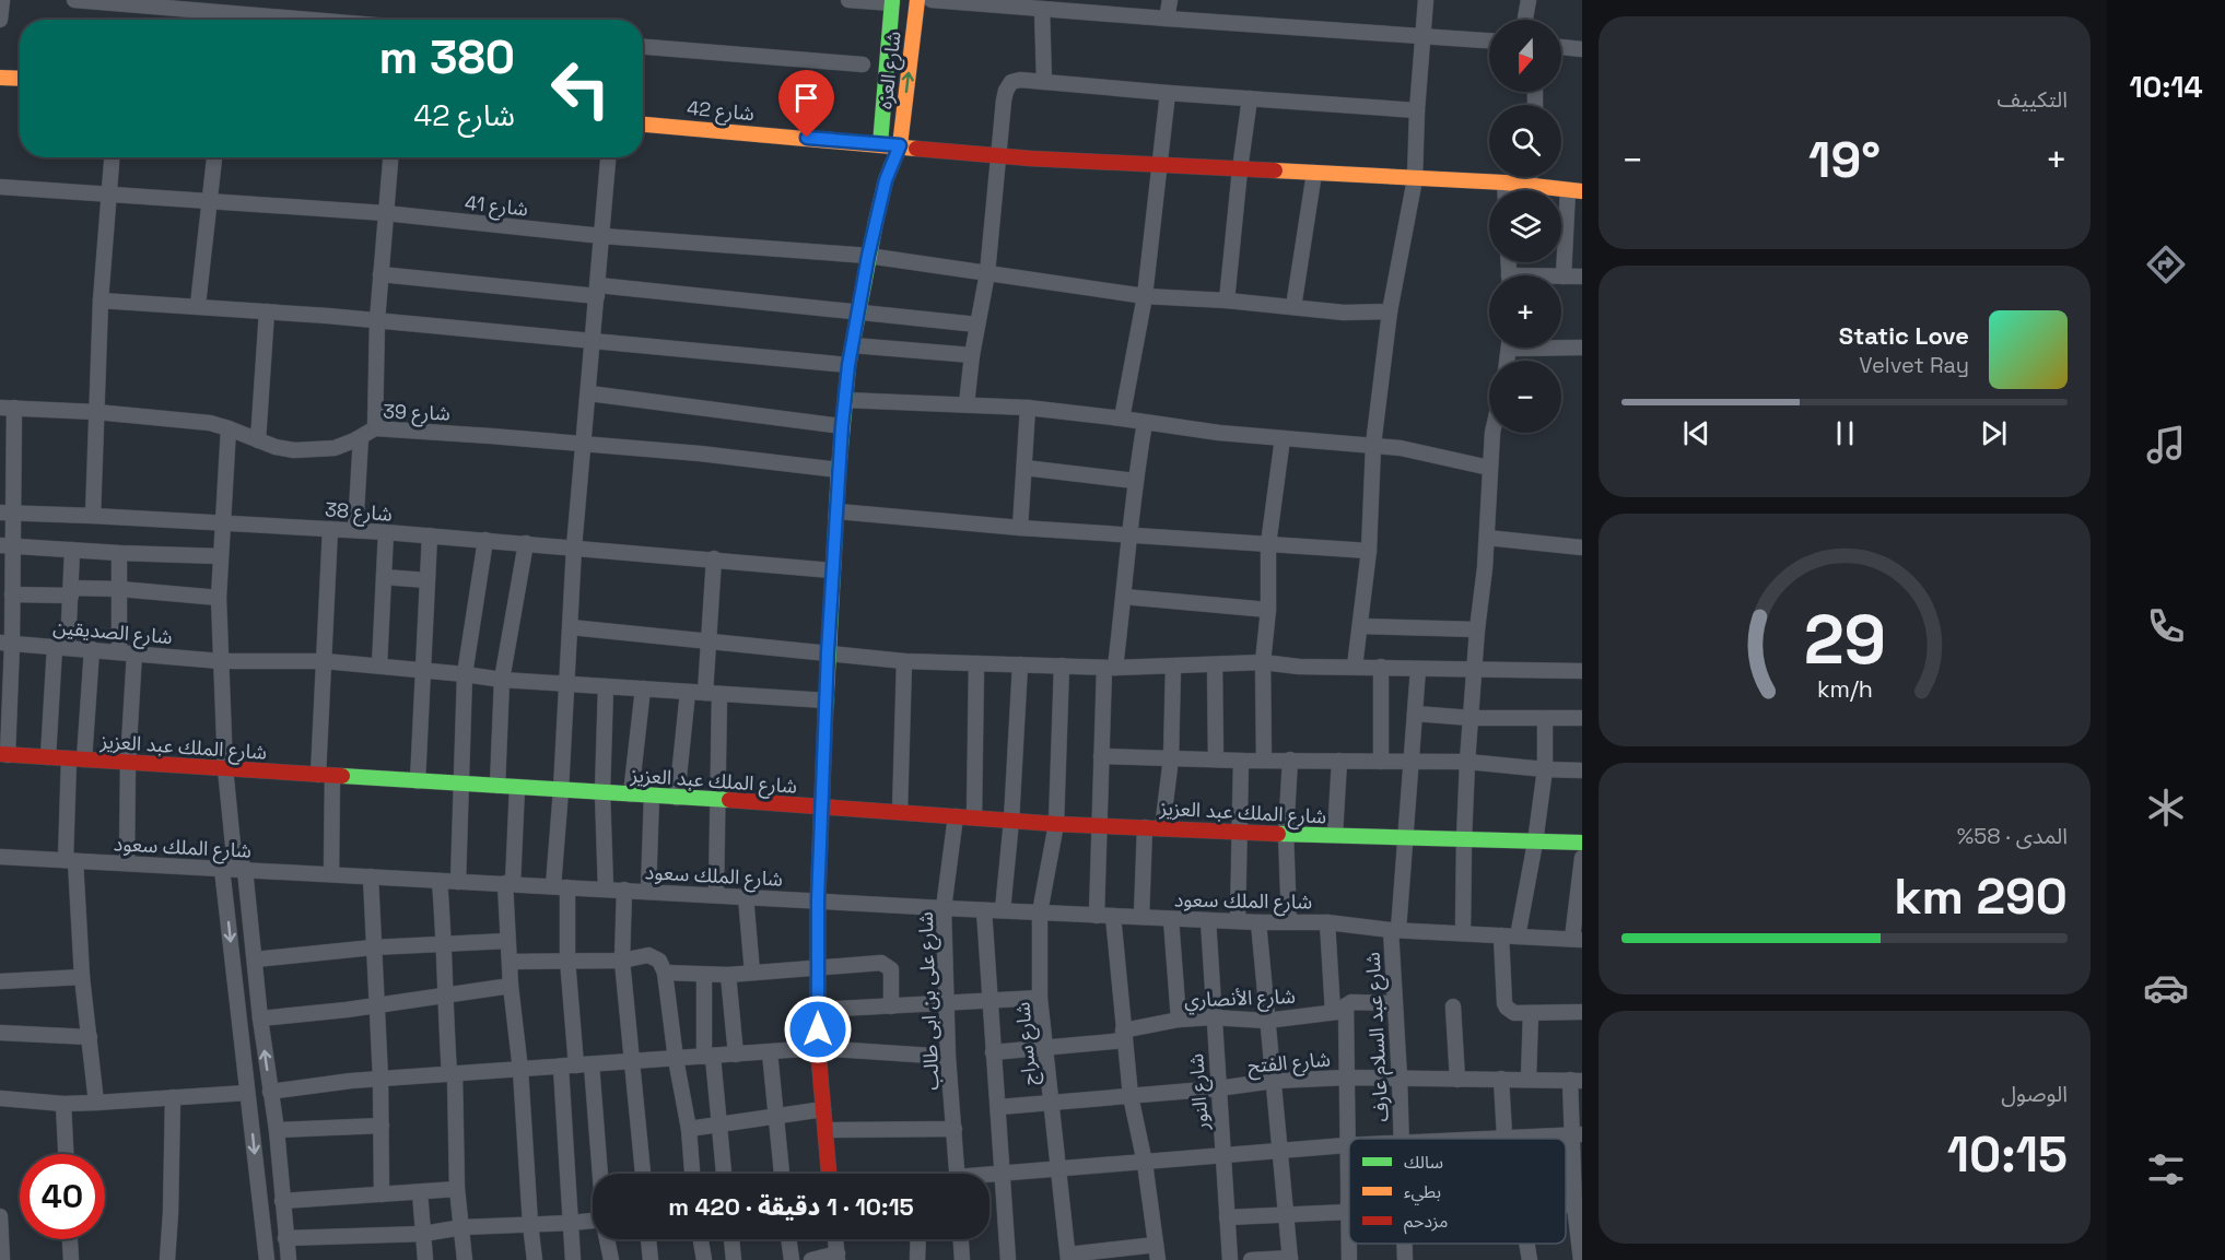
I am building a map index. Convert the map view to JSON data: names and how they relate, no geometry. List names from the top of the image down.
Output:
{
  "streets": {
    "street": [
      "شارع العزه",
      "شارع 42",
      "شارع 41",
      "شارع 39",
      "شارع 38",
      "شارع الصديقين",
      "شارع الملك عبد العزيز",
      "شارع الملك سعود",
      "شارع الأنصاري",
      "شارع على بن ابى طالب",
      "شارع عبد السلام عارف",
      "شارع سراج",
      "شارع الفتح",
      "شارع النور"
    ]
  },
  "crossings": [
    ["شارع العزه", "شارع 42"],
    ["شارع العزه", "شارع 41"],
    ["شارع العزه", "شارع 39"],
    ["شارع العزه", "شارع 38"],
    ["شارع العزه", "شارع الصديقين"],
    ["شارع العزه", "شارع الملك عبد العزيز"],
    ["شارع العزه", "شارع الملك سعود"],
    ["شارع الملك عبد العزيز", "شارع على بن ابى طالب"],
    ["شارع الملك عبد العزيز", "شارع عبد السلام عارف"],
    ["شارع الملك عبد العزيز", "شارع سراج"],
    ["شارع الملك سعود", "شارع على بن ابى طالب"],
    ["شارع الملك سعود", "شارع عبد السلام عارف"],
    ["شارع الملك سعود", "شارع سراج"],
    ["شارع الملك سعود", "شارع النور"],
    ["شارع الأنصاري", "شارع عبد السلام عارف"],
    ["شارع الأنصاري", "شارع سراج"],
    ["شارع الأنصاري", "شارع النور"],
    ["شارع عبد السلام عارف", "شارع الفتح"],
    ["شارع سراج", "شارع الفتح"],
    ["شارع الفتح", "شارع النور"]
  ],
  "legend": ["سالك", "بطيء", "مزدحم"],
  "north": "bottom",
  "page": {
    "tabs": "10:14",
    "tile": [
      "التكييف",
      ["المدى · 58%", "290 km"],
      ["الوصول", "10:15"]
    ],
    "map_buttons": ["+", "−"],
    "turn": ["380 m", "شارع 42"],
    "heat": ["−", "19°", "+"],
    "song": ["Static Love", "Velvet Ray"],
    "limit": "40",
    "trip": "10:15 · 1 دقيقة · 420 m",
    "gauge": ["29", "km/h"]
  }
}
